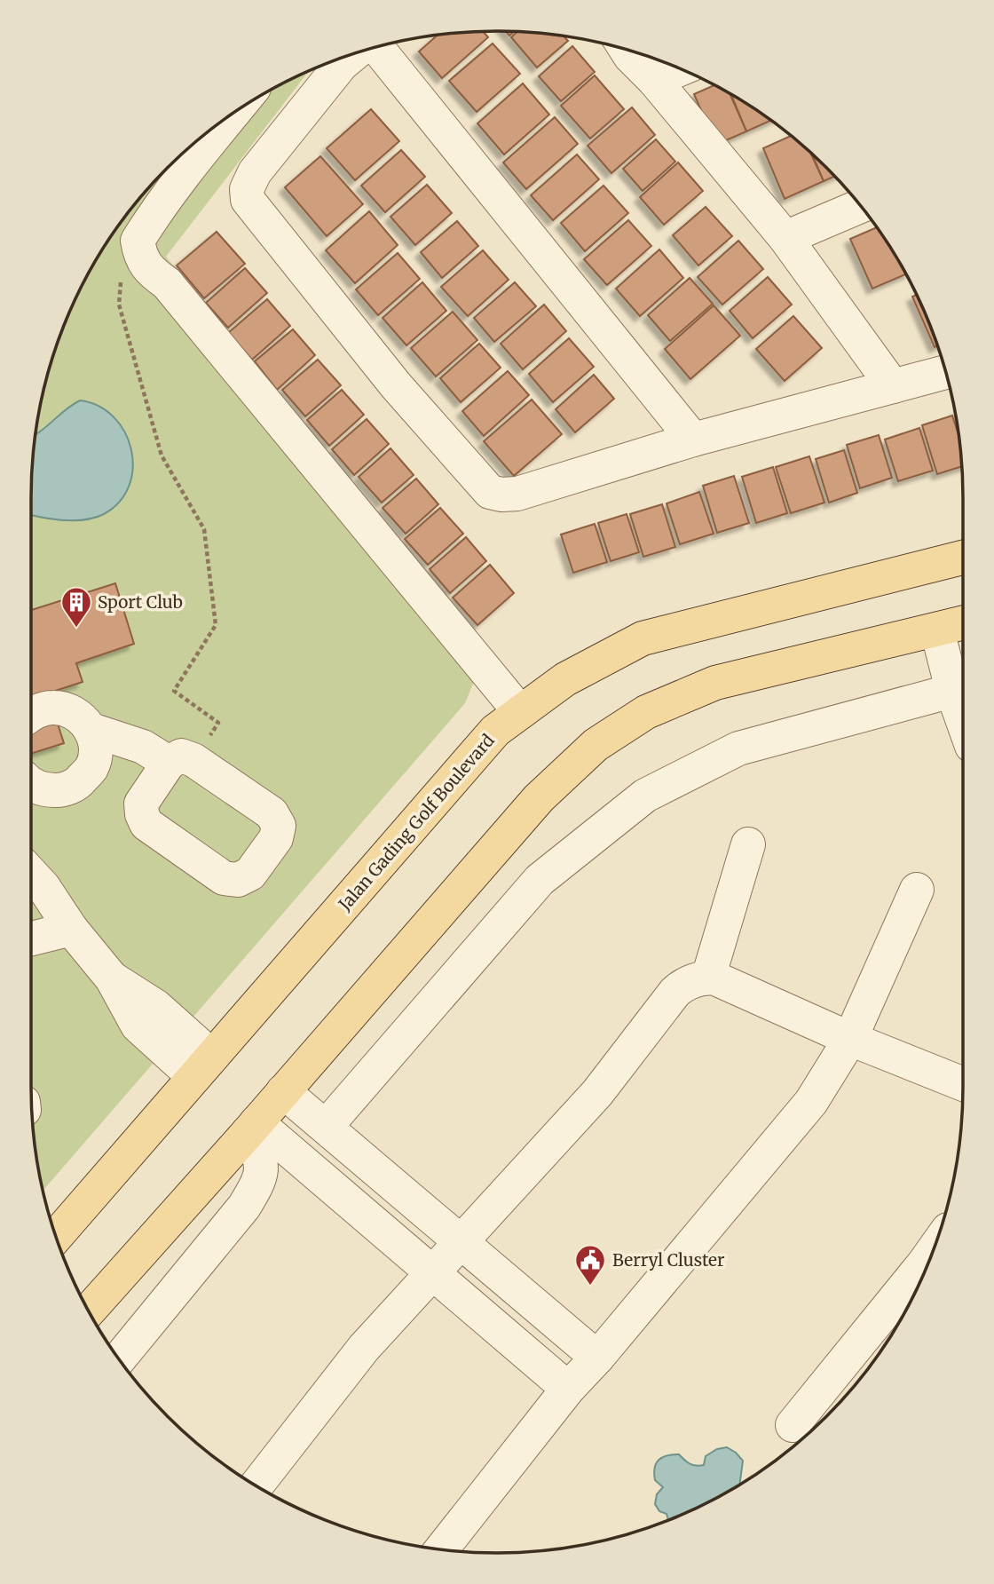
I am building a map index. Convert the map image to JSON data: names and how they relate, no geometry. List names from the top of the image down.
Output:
{
  "streets": {
    "main road": ["Jalan Gading Golf Boulevard"]
  },
  "places": {
    "building": ["Sport Club"],
    "public building": ["Berryl Cluster"]
  }
}
